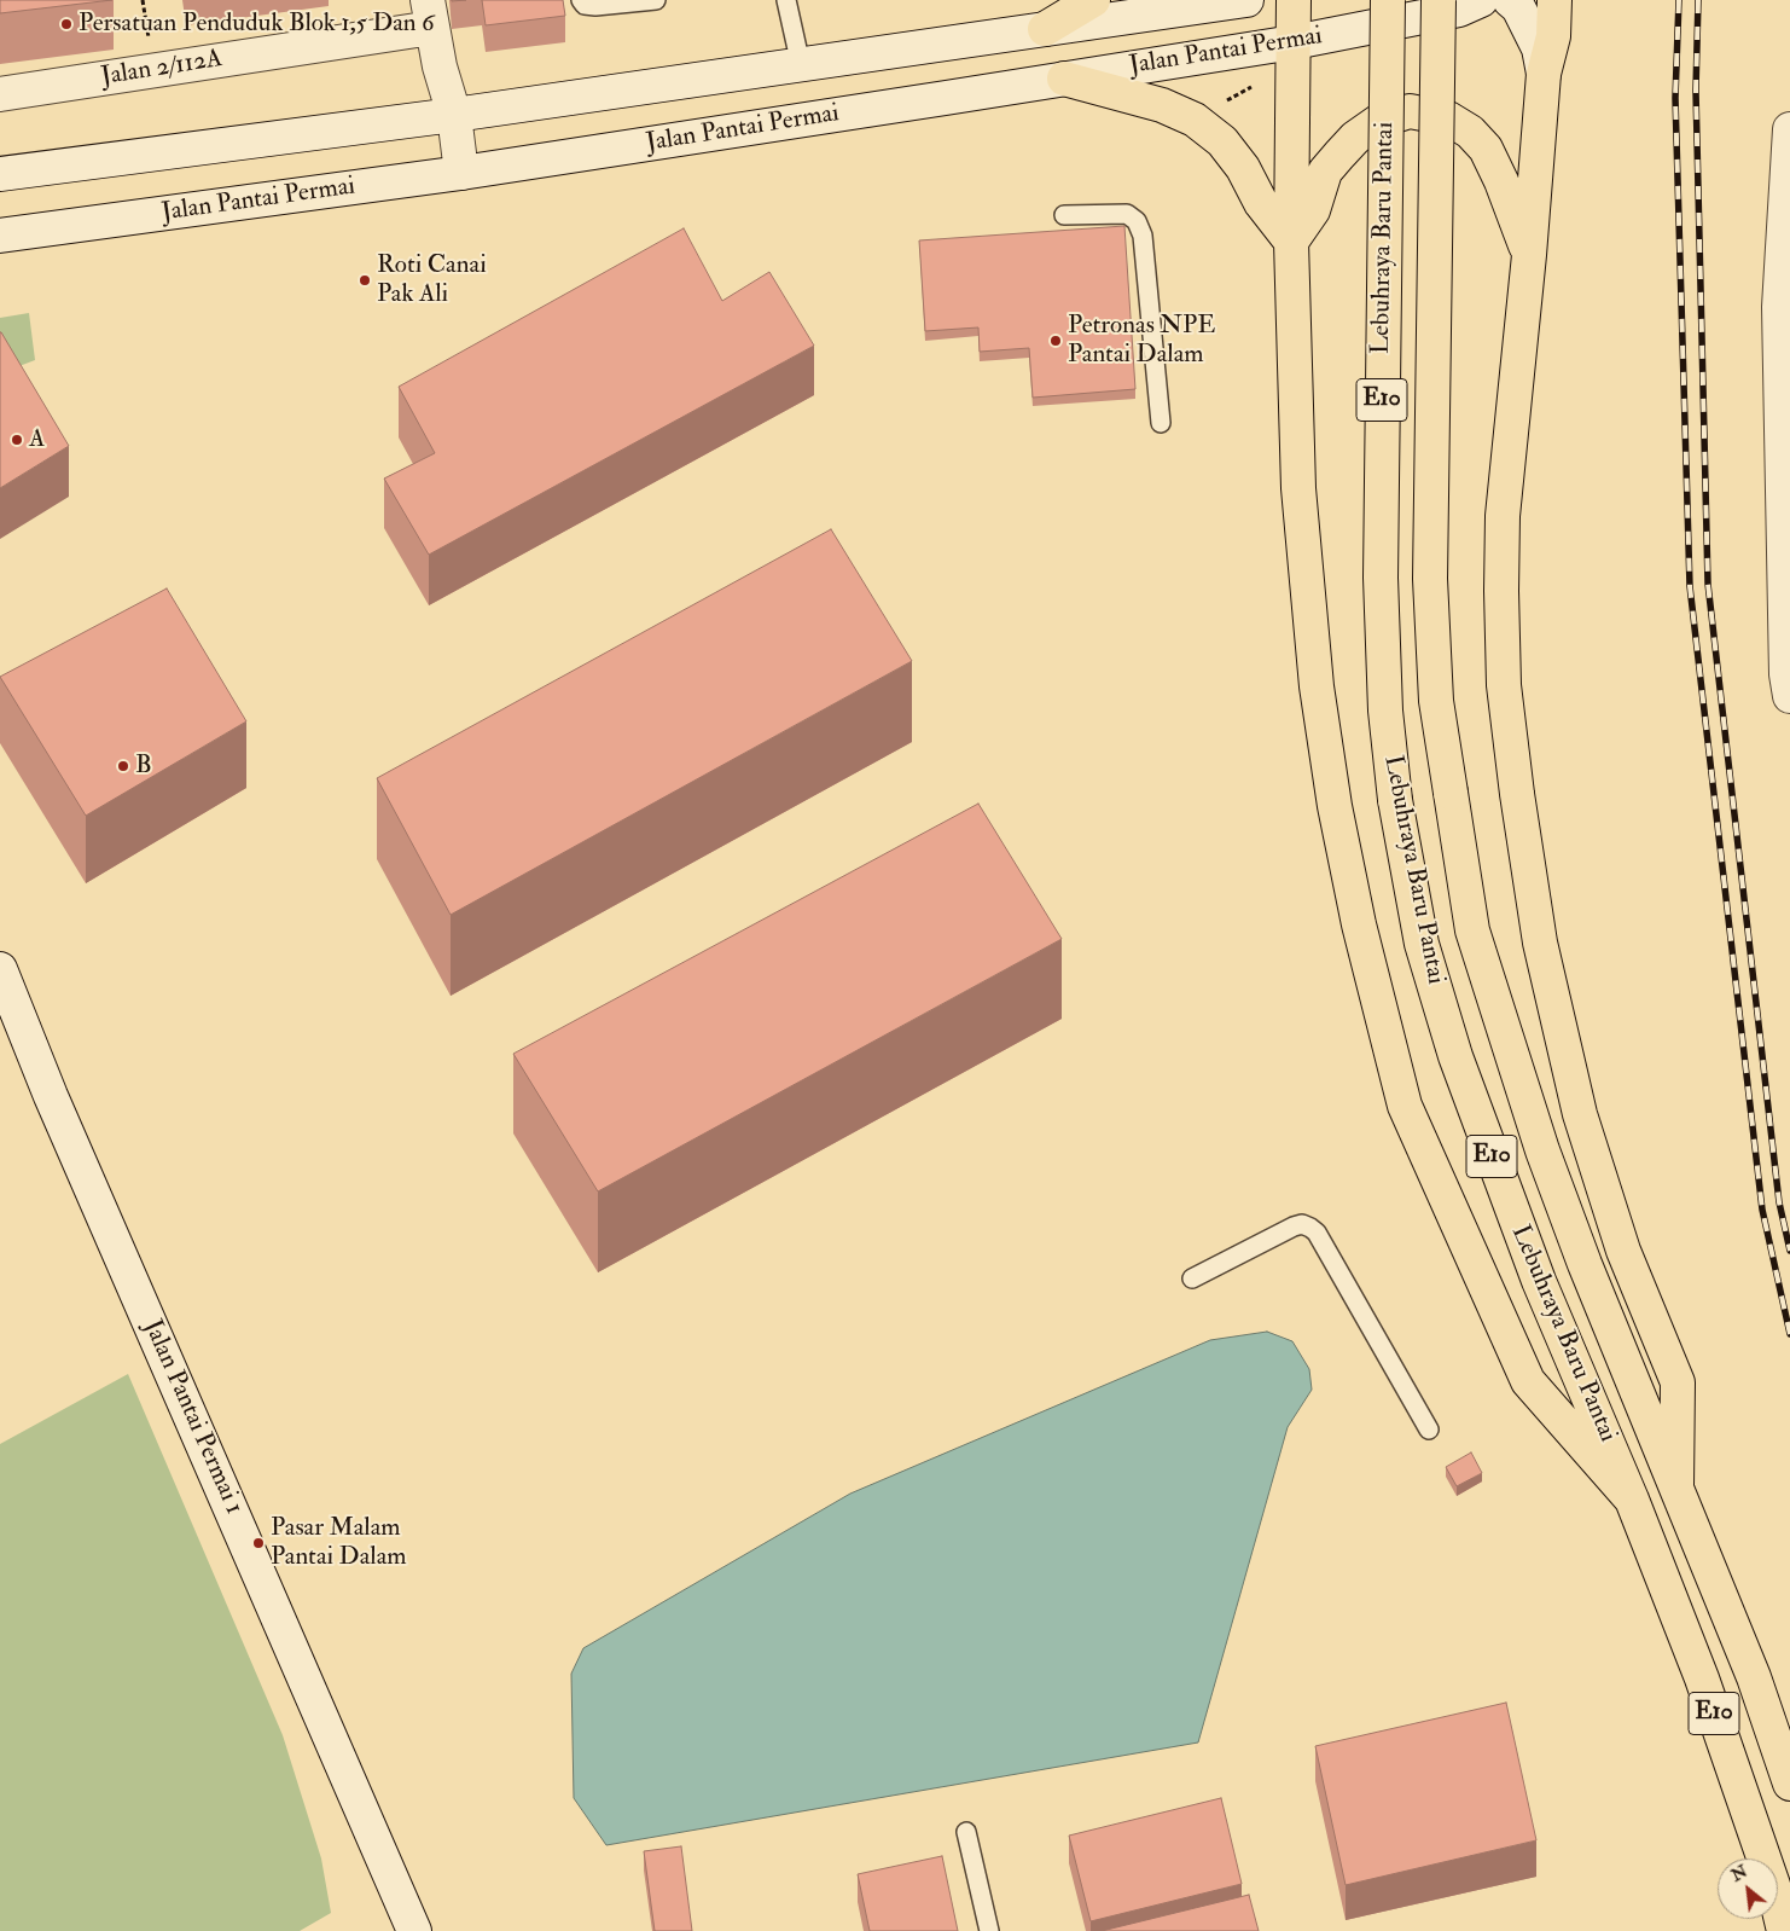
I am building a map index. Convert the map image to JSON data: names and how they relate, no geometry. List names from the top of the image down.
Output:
{
  "streets": {
    "highway": ["Lebuhraya Baru Pantai", "E10"],
    "main road": ["Jalan Pantai Permai", "Jalan 2/112A", "Jalan Pantai Permai 1"]
  },
  "places": [
    "Persatuan Penduduk Blok 1,5 Dan 6",
    "Roti Canai Pak Ali",
    "Petronas NPE Pantai Dalam",
    "A",
    "B",
    "Pasar Malam Pantai Dalam"
  ],
  "north": "top left"
}
